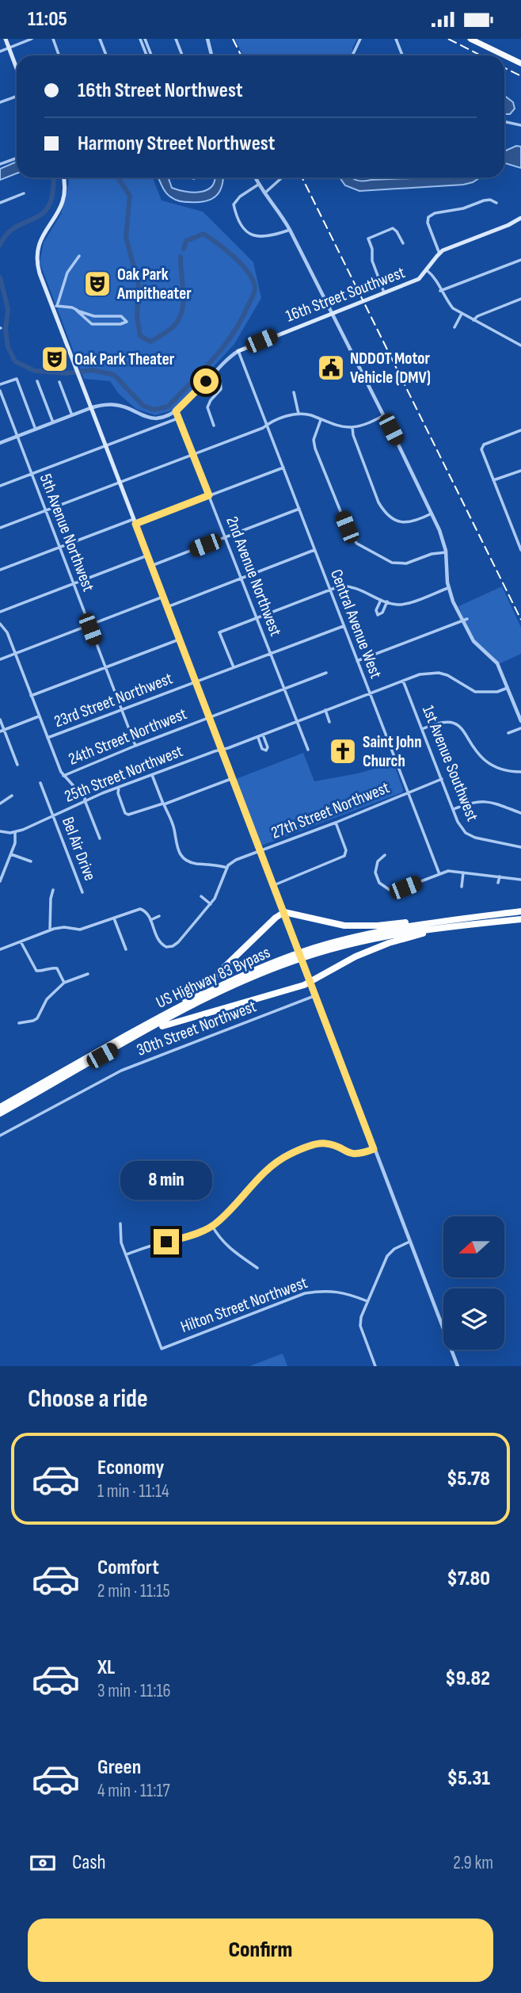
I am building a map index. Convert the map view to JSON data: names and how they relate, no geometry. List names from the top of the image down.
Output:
{
  "streets": {
    "highway": ["US Highway 83 Bypass"],
    "main road": ["16th Street Southwest"],
    "street": [
      "5th Avenue Northwest",
      "2nd Avenue Northwest",
      "Central Avenue West",
      "23rd Street Northwest",
      "24th Street Northwest",
      "1st Avenue Southwest",
      "25th Street Northwest",
      "27th Street Northwest",
      "Bel Air Drive",
      "30th Street Northwest",
      "Hilton Street Northwest"
    ]
  },
  "crossings": [
    ["16th Street Southwest", "Central Avenue West"],
    ["5th Avenue Northwest", "23rd Street Northwest"],
    ["5th Avenue Northwest", "24th Street Northwest"],
    ["2nd Avenue Northwest", "23rd Street Northwest"],
    ["2nd Avenue Northwest", "24th Street Northwest"],
    ["2nd Avenue Northwest", "25th Street Northwest"],
    ["Central Avenue West", "23rd Street Northwest"],
    ["Central Avenue West", "25th Street Northwest"],
    ["Central Avenue West", "27th Street Northwest"],
    ["1st Avenue Southwest", "25th Street Northwest"],
    ["1st Avenue Southwest", "27th Street Northwest"],
    ["25th Street Northwest", "Bel Air Drive"]
  ],
  "places": {
    "theatre": ["Oak Park Ampitheater", "Oak Park Theater"],
    "public building": ["NDDOT Motor Vehicle (DMV)"],
    "church": ["Saint John Church"]
  },
  "north": "left",
  "page": {
    "status": "11:05",
    "banner": ["16th Street Northwest", "Harmony Street Northwest"],
    "bubble": "8 min",
    "heading": "Choose a ride",
    "list": [
      {
        "name": "Economy",
        "note": "1 min · 11:14",
        "value": "$5.78"
      },
      {
        "name": "Comfort",
        "note": "2 min · 11:15",
        "value": "$7.80"
      },
      {
        "name": "XL",
        "note": "3 min · 11:16",
        "value": "$9.82"
      },
      {
        "name": "Green",
        "note": "4 min · 11:17",
        "value": "$5.31"
      }
    ],
    "pay": ["Cash", "2.9 km"],
    "buttons": "Confirm"
  }
}
